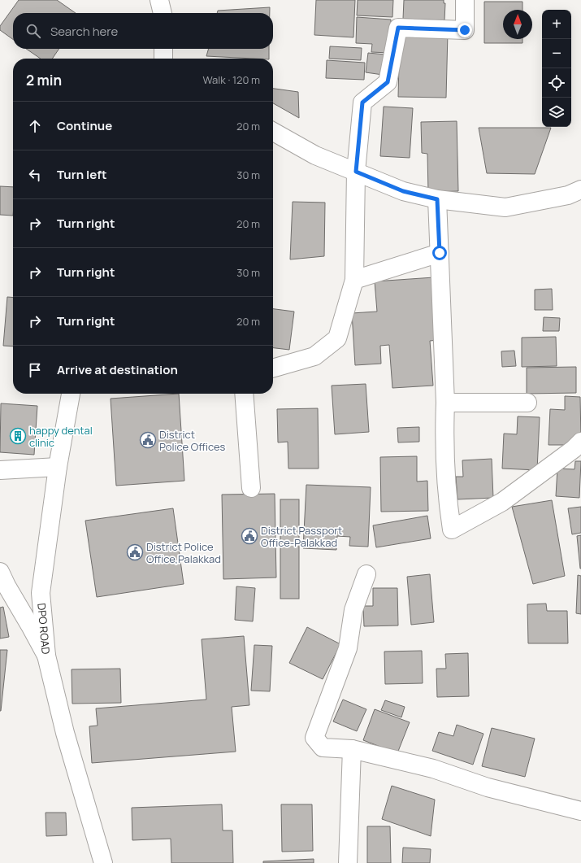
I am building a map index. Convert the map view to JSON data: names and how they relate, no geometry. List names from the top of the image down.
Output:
{
  "streets": {
    "street": ["DPO ROAD"]
  },
  "places": {
    "building": ["happy dental clinic"],
    "public building": ["District Police Offices", "District Passport Office-Palakkad", "District Police Office,Palakkad"]
  },
  "north": "top",
  "page": {
    "map_buttons": ["+", "−"],
    "search": "Search here",
    "heading": ["2 min", "Walk · 120 m"],
    "list": [
      ["Continue", "20 m"],
      ["Turn left", "30 m"],
      ["Turn right", "20 m"],
      ["Turn right", "30 m"],
      ["Turn right", "20 m"],
      "Arrive at destination"
    ]
  }
}
